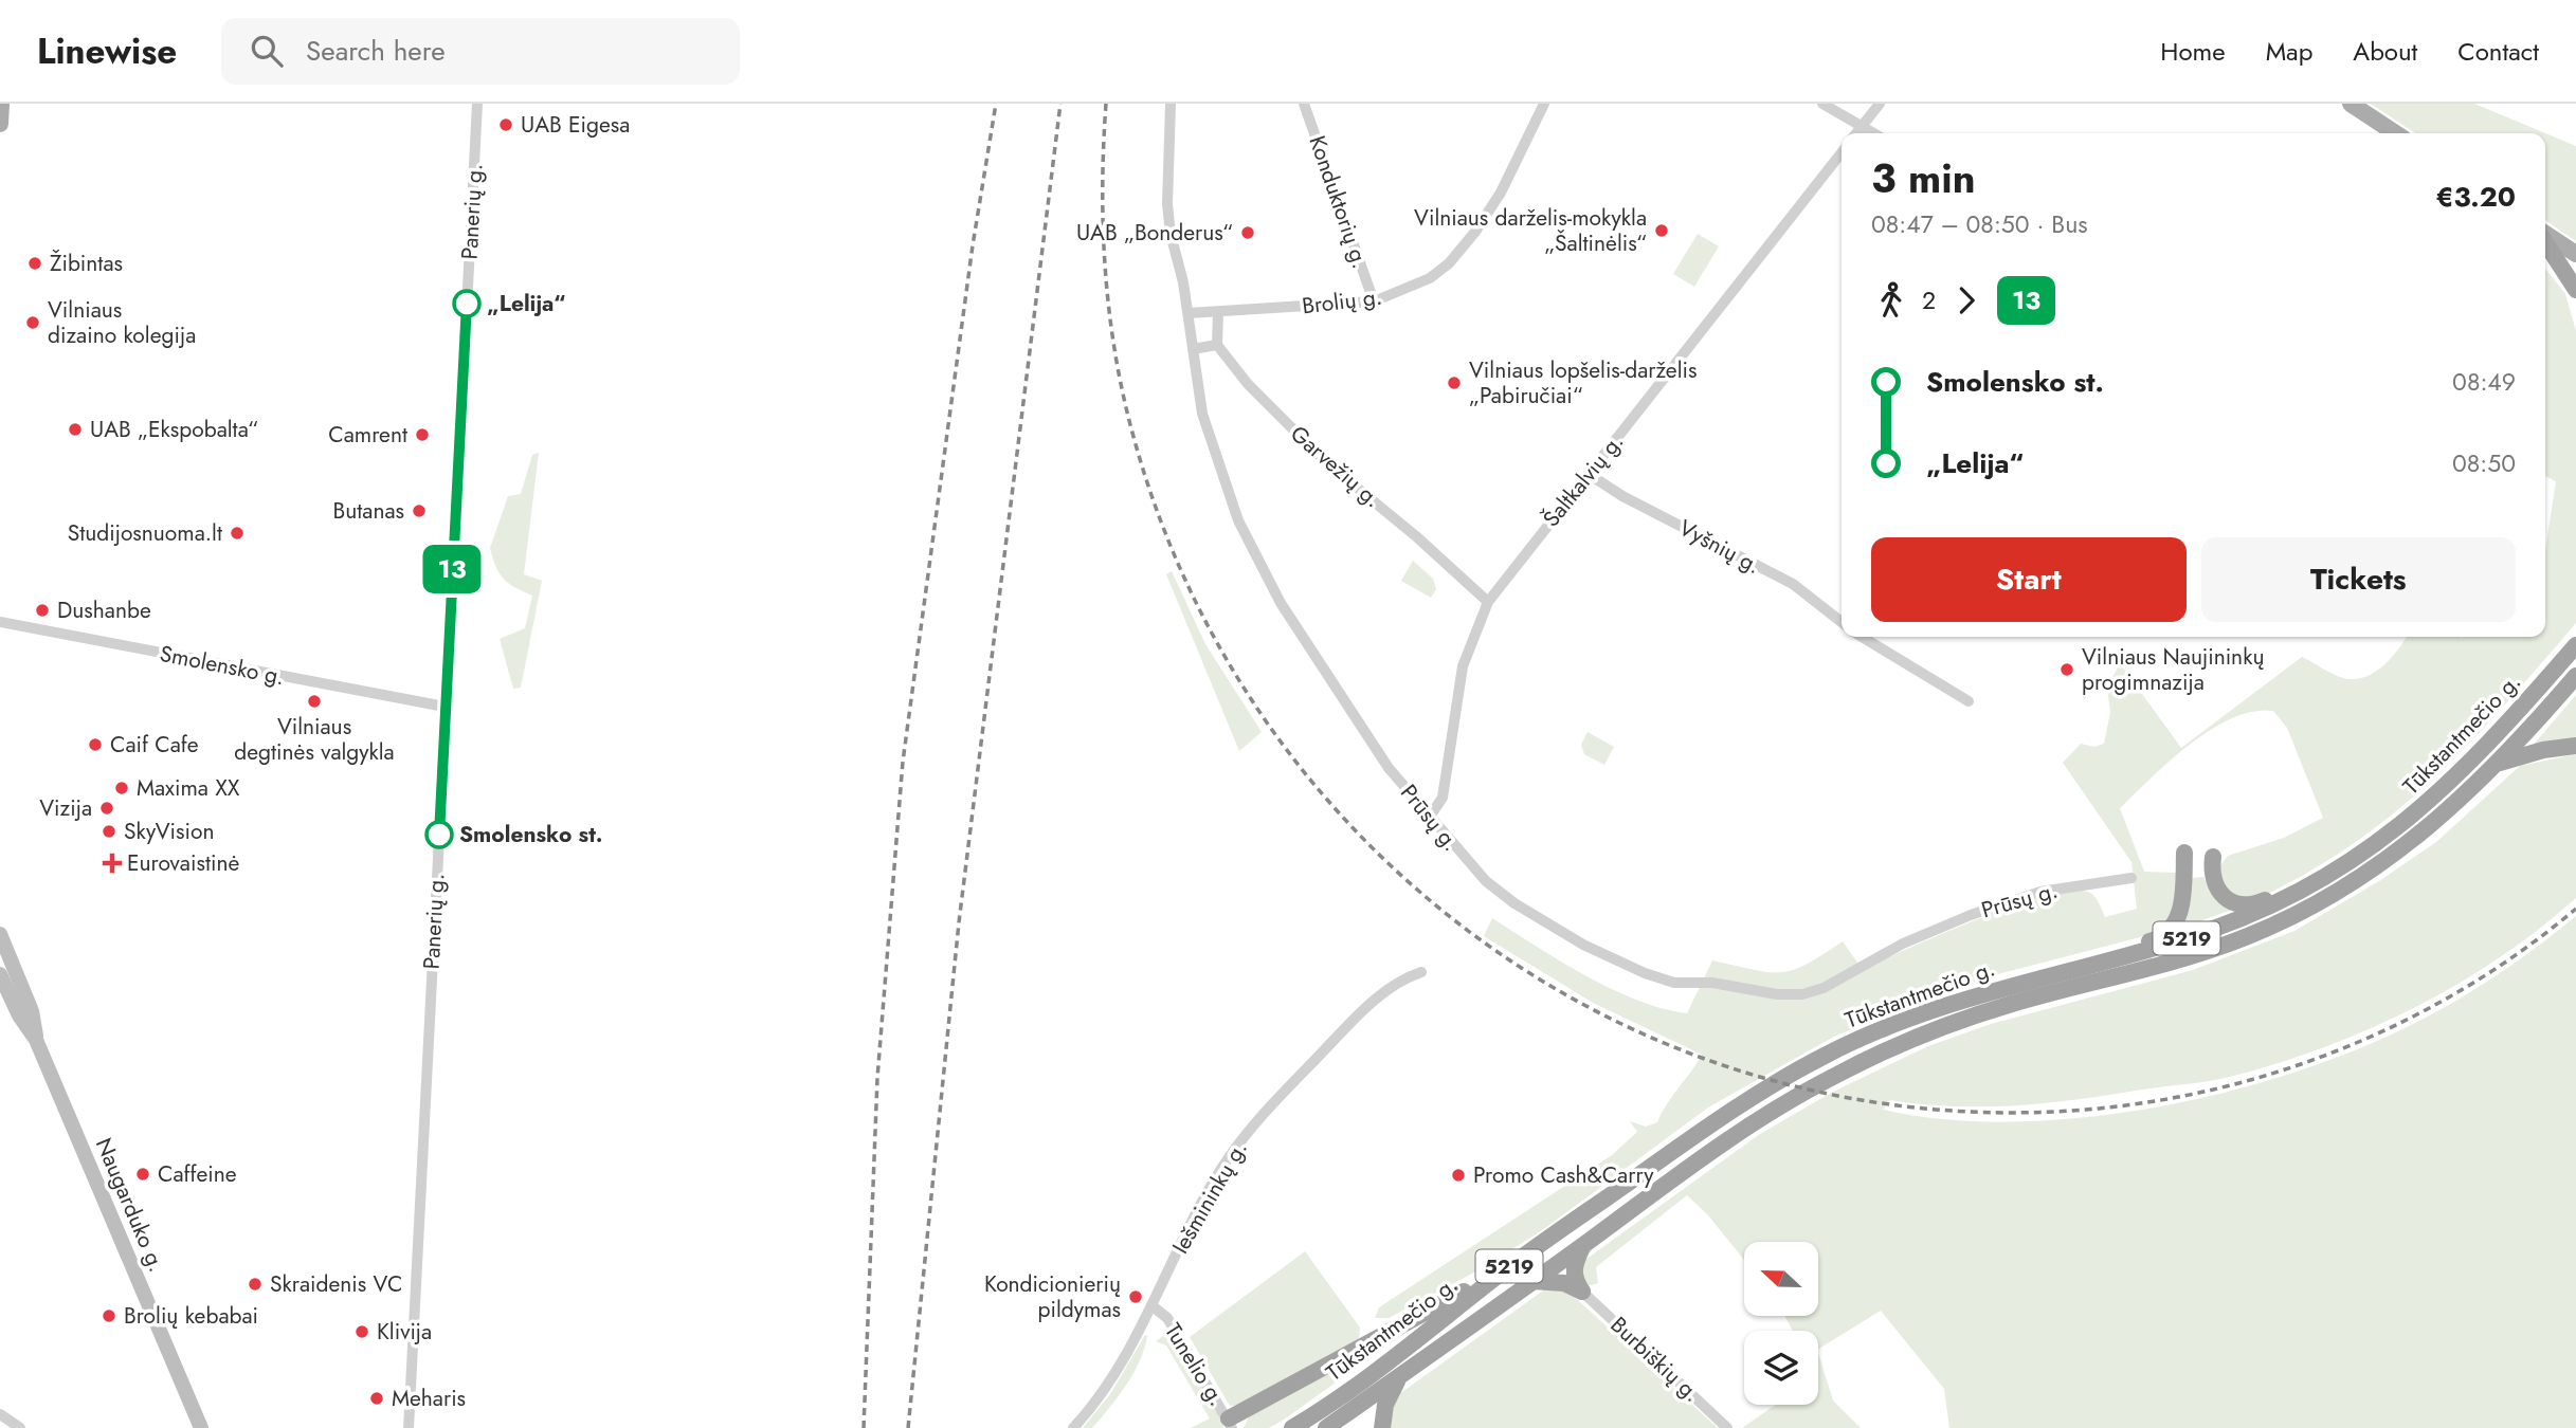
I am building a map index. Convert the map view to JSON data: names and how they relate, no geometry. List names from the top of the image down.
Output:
{
  "streets": {
    "highway": ["Tūkstantmečio g.", "5219"],
    "main road": ["Naugarduko g."],
    "street": [
      "Konduktorių g.",
      "Panerių g.",
      "Brolių g.",
      "Garvežių g.",
      "Šaltkalvių g.",
      "Vyšnių g.",
      "Smolensko g.",
      "Prūsų g.",
      "Iešmininkų g.",
      "Burbiškių g.",
      "Tunelio g."
    ]
  },
  "crossings": [
    ["Konduktorių g.", "Brolių g."],
    ["Panerių g.", "Smolensko g."],
    ["Brolių g.", "Prūsų g."],
    ["Garvežių g.", "Šaltkalvių g."],
    ["Šaltkalvių g.", "Vyšnių g."],
    ["Šaltkalvių g.", "Prūsų g."],
    ["Tūkstantmečio g.", "5219"],
    ["Iešmininkų g.", "Tunelio g."]
  ],
  "places": {
    "other": [
      "UAB Eigesa",
      "Vilniaus darželis-mokykla „Šaltinėlis“",
      "UAB „Bonderus“",
      "Žibintas",
      "„Lelija“",
      "Vilniaus dizaino kolegija",
      "Vilniaus lopšelis-darželis „Pabiručiai“",
      "UAB „Ekspobalta“",
      "Camrent",
      "Butanas",
      "Studijosnuoma.lt",
      "Dushanbe",
      "Vilniaus Naujininkų progimnazija",
      "Vilniaus degtinės valgykla",
      "Caif Cafe",
      "Maxima XX",
      "Vizija",
      "SkyVision",
      "Smolensko st.",
      "Caffeine",
      "Promo Cash&Carry",
      "Skraidenis VC",
      "Kondicionierių pildymas",
      "Brolių kebabai",
      "Klivija",
      "Meharis"
    ],
    "health": ["Eurovaistinė"]
  },
  "lines": ["bus line 13"],
  "north": "left",
  "page": {
    "header": "Linewise",
    "search": "Search here",
    "nav": [
      "Home",
      "Map",
      "About",
      "Contact"
    ],
    "on_map": "13",
    "heading": ["3 min", "08:47 – 08:50 · Bus", "€3.20"],
    "legs": ["2", "13"],
    "list": [
      {
        "name": "Smolensko st.",
        "value": "08:49"
      },
      {
        "name": "„Lelija“",
        "value": "08:50"
      }
    ],
    "buttons": ["Start", "Tickets"]
  }
}
